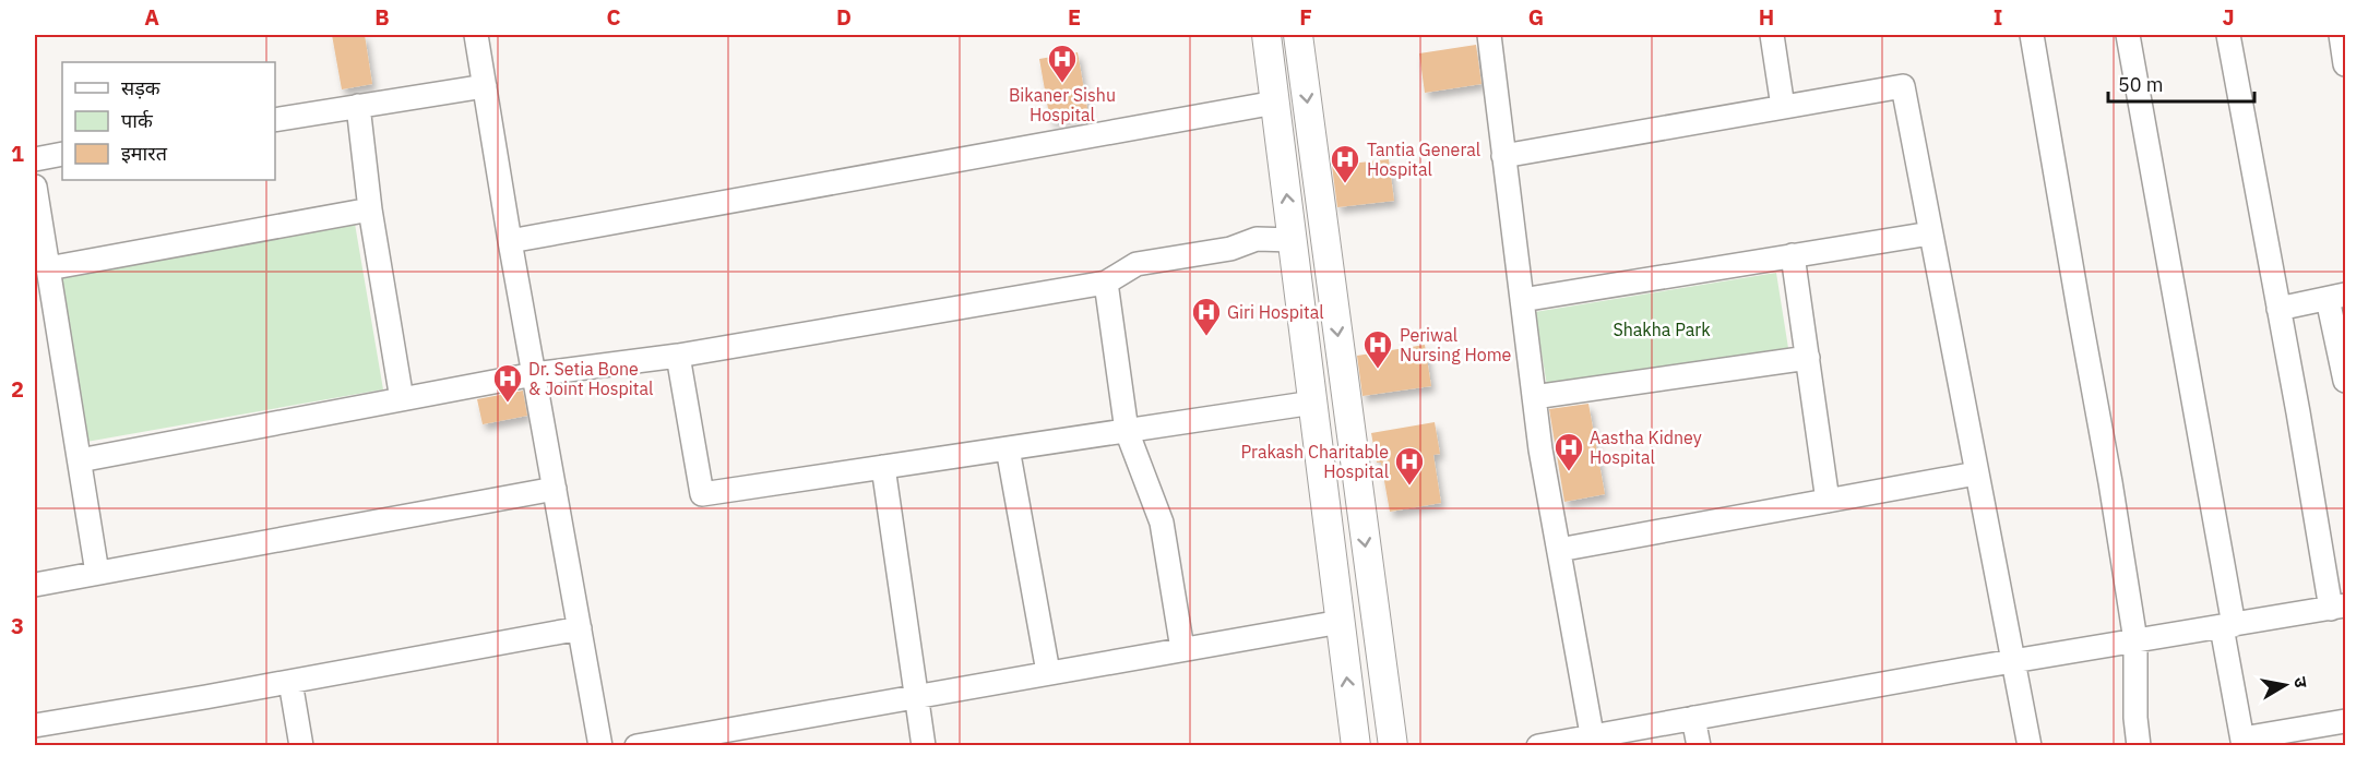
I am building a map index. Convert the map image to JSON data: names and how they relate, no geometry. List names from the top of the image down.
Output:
{
  "parks": ["Shakha Park"],
  "places": {
    "hospital": [
      "Bikaner Sishu Hospital",
      "Tantia General Hospital",
      "Giri Hospital",
      "Periwal Nursing Home",
      "Dr. Setia Bone & Joint Hospital",
      "Aastha Kidney Hospital",
      "Prakash Charitable Hospital"
    ]
  },
  "legend": ["सड़क", "पार्क", "इमारत"],
  "scale_bar": "50 m",
  "north": "right",
  "grid": {
    "columns": [
      "A",
      "B",
      "C",
      "D",
      "E",
      "F",
      "G",
      "H",
      "I",
      "J"
    ],
    "rows": ["1", "2", "3"]
  }
}
